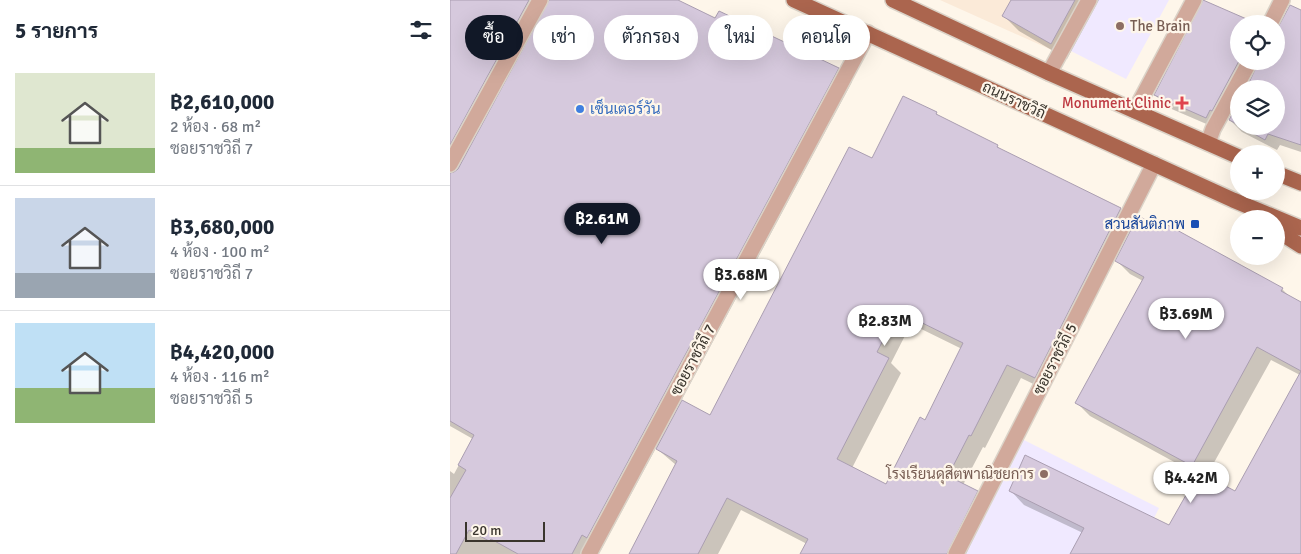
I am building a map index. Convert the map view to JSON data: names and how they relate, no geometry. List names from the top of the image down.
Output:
{
  "streets": {
    "main road": ["ถนนราชวิถี"],
    "street": ["ซอยราชวิถี 5", "ซอยราชวิถี 7"]
  },
  "crossings": [
    ["ถนนราชวิถี", "ซอยราชวิถี 5"]
  ],
  "places": {
    "other": ["The Brain", "เซ็นเตอร์วัน", "โรงเรียนดุสิตพาณิชยการ"],
    "health": ["Monument Clinic"],
    "transit": ["สวนสันติภาพ"]
  },
  "scale_bar": "20 m",
  "page": {
    "heading": "5 รายการ",
    "map_buttons": ["+", "−"],
    "chip": [
      "ซื้อ",
      "เช่า",
      "ตัวกรอง",
      "ใหม่",
      "คอนโด"
    ],
    "list": [
      {
        "name": "฿2,610,000",
        "note": "2 ห้อง · 68 m² · ซอยราชวิถี 7"
      },
      {
        "name": "฿3,680,000",
        "note": "4 ห้อง · 100 m² · ซอยราชวิถี 7"
      },
      {
        "name": "฿4,420,000",
        "note": "4 ห้อง · 116 m² · ซอยราชวิถี 5"
      }
    ],
    "price": [
      "฿2.61M",
      "฿3.68M",
      "฿3.69M",
      "฿2.83M",
      "฿4.42M"
    ],
    "scale": "20 m"
  }
}
